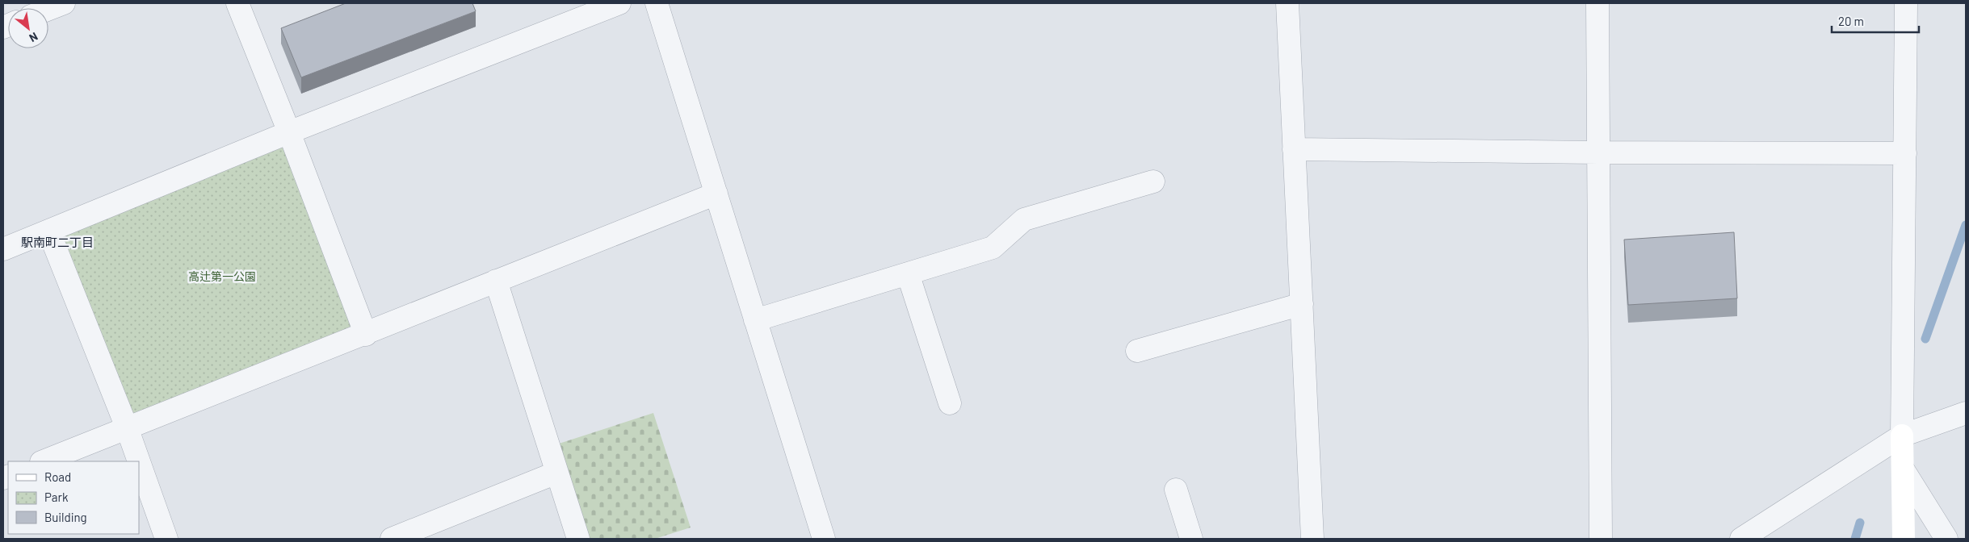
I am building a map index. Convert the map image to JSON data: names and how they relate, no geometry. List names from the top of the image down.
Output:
{
  "districts": ["駅南町二丁目"],
  "parks": ["高辻第一公園"],
  "legend": ["Road", "Park", "Building"],
  "scale_bar": "20 m",
  "north": "bottom right"
}
